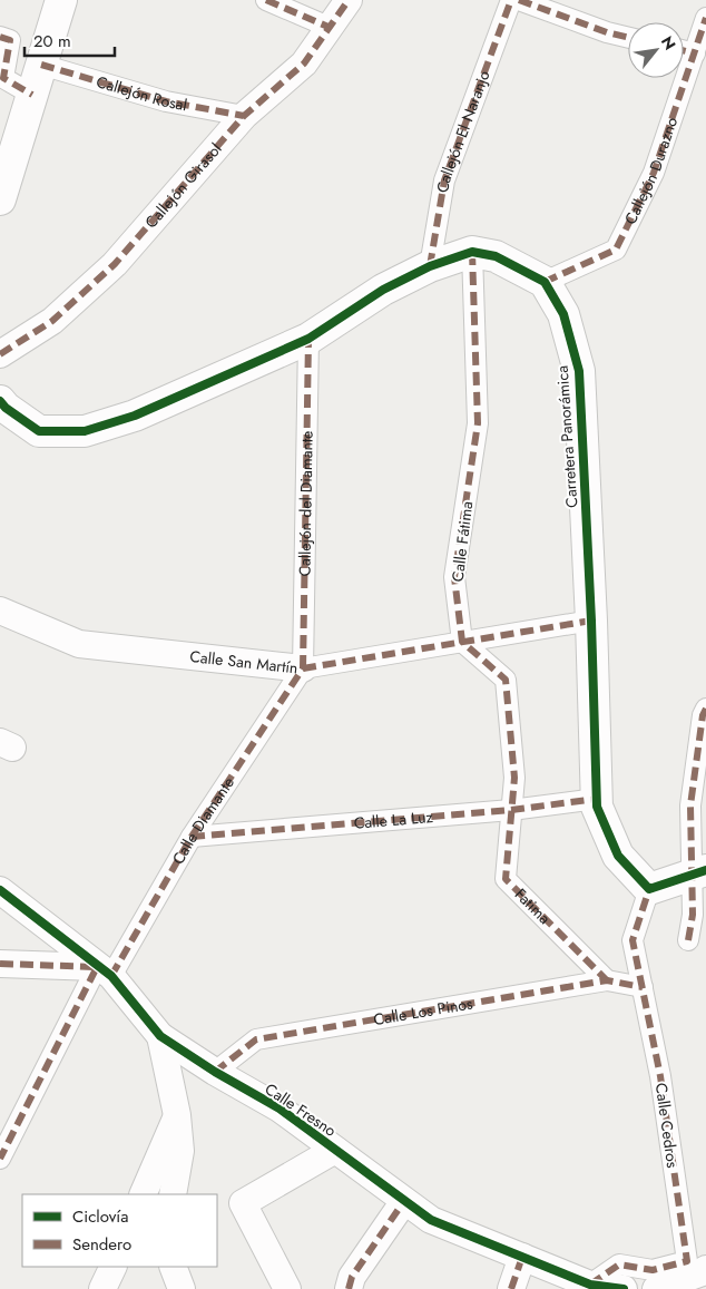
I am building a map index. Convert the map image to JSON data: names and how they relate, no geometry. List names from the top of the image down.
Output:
{
  "streets": {
    "street": [
      "Callejón Rosal",
      "Callejón El Naranjo",
      "Callejón Durazno",
      "Callejón Girasol",
      "Carretera Panorámica",
      "Callejón del Diamante",
      "Calle Fátima",
      "Calle San Martín",
      "Calle Diamante",
      "Calle La Luz",
      "Fatima",
      "Calle Los Pinos",
      "Calle Fresno",
      "Calle Cedros"
    ]
  },
  "crossings": [
    ["Callejón Rosal", "Callejón Girasol"],
    ["Callejón Durazno", "Carretera Panorámica"],
    ["Carretera Panorámica", "Calle San Martín"],
    ["Carretera Panorámica", "Calle La Luz"],
    ["Carretera Panorámica", "Calle Cedros"],
    ["Callejón del Diamante", "Calle San Martín"],
    ["Callejón del Diamante", "Calle Diamante"],
    ["Calle Fátima", "Calle San Martín"],
    ["Calle San Martín", "Calle Diamante"],
    ["Calle Diamante", "Calle La Luz"],
    ["Calle Diamante", "Calle Fresno"],
    ["Calle La Luz", "Fatima"],
    ["Fatima", "Calle Los Pinos"],
    ["Calle Los Pinos", "Calle Fresno"],
    ["Calle Los Pinos", "Calle Cedros"],
    ["Calle Fresno", "Calle Cedros"]
  ],
  "legend": ["Ciclovía", "Sendero"],
  "scale_bar": "20 m",
  "north": "top right"
}
